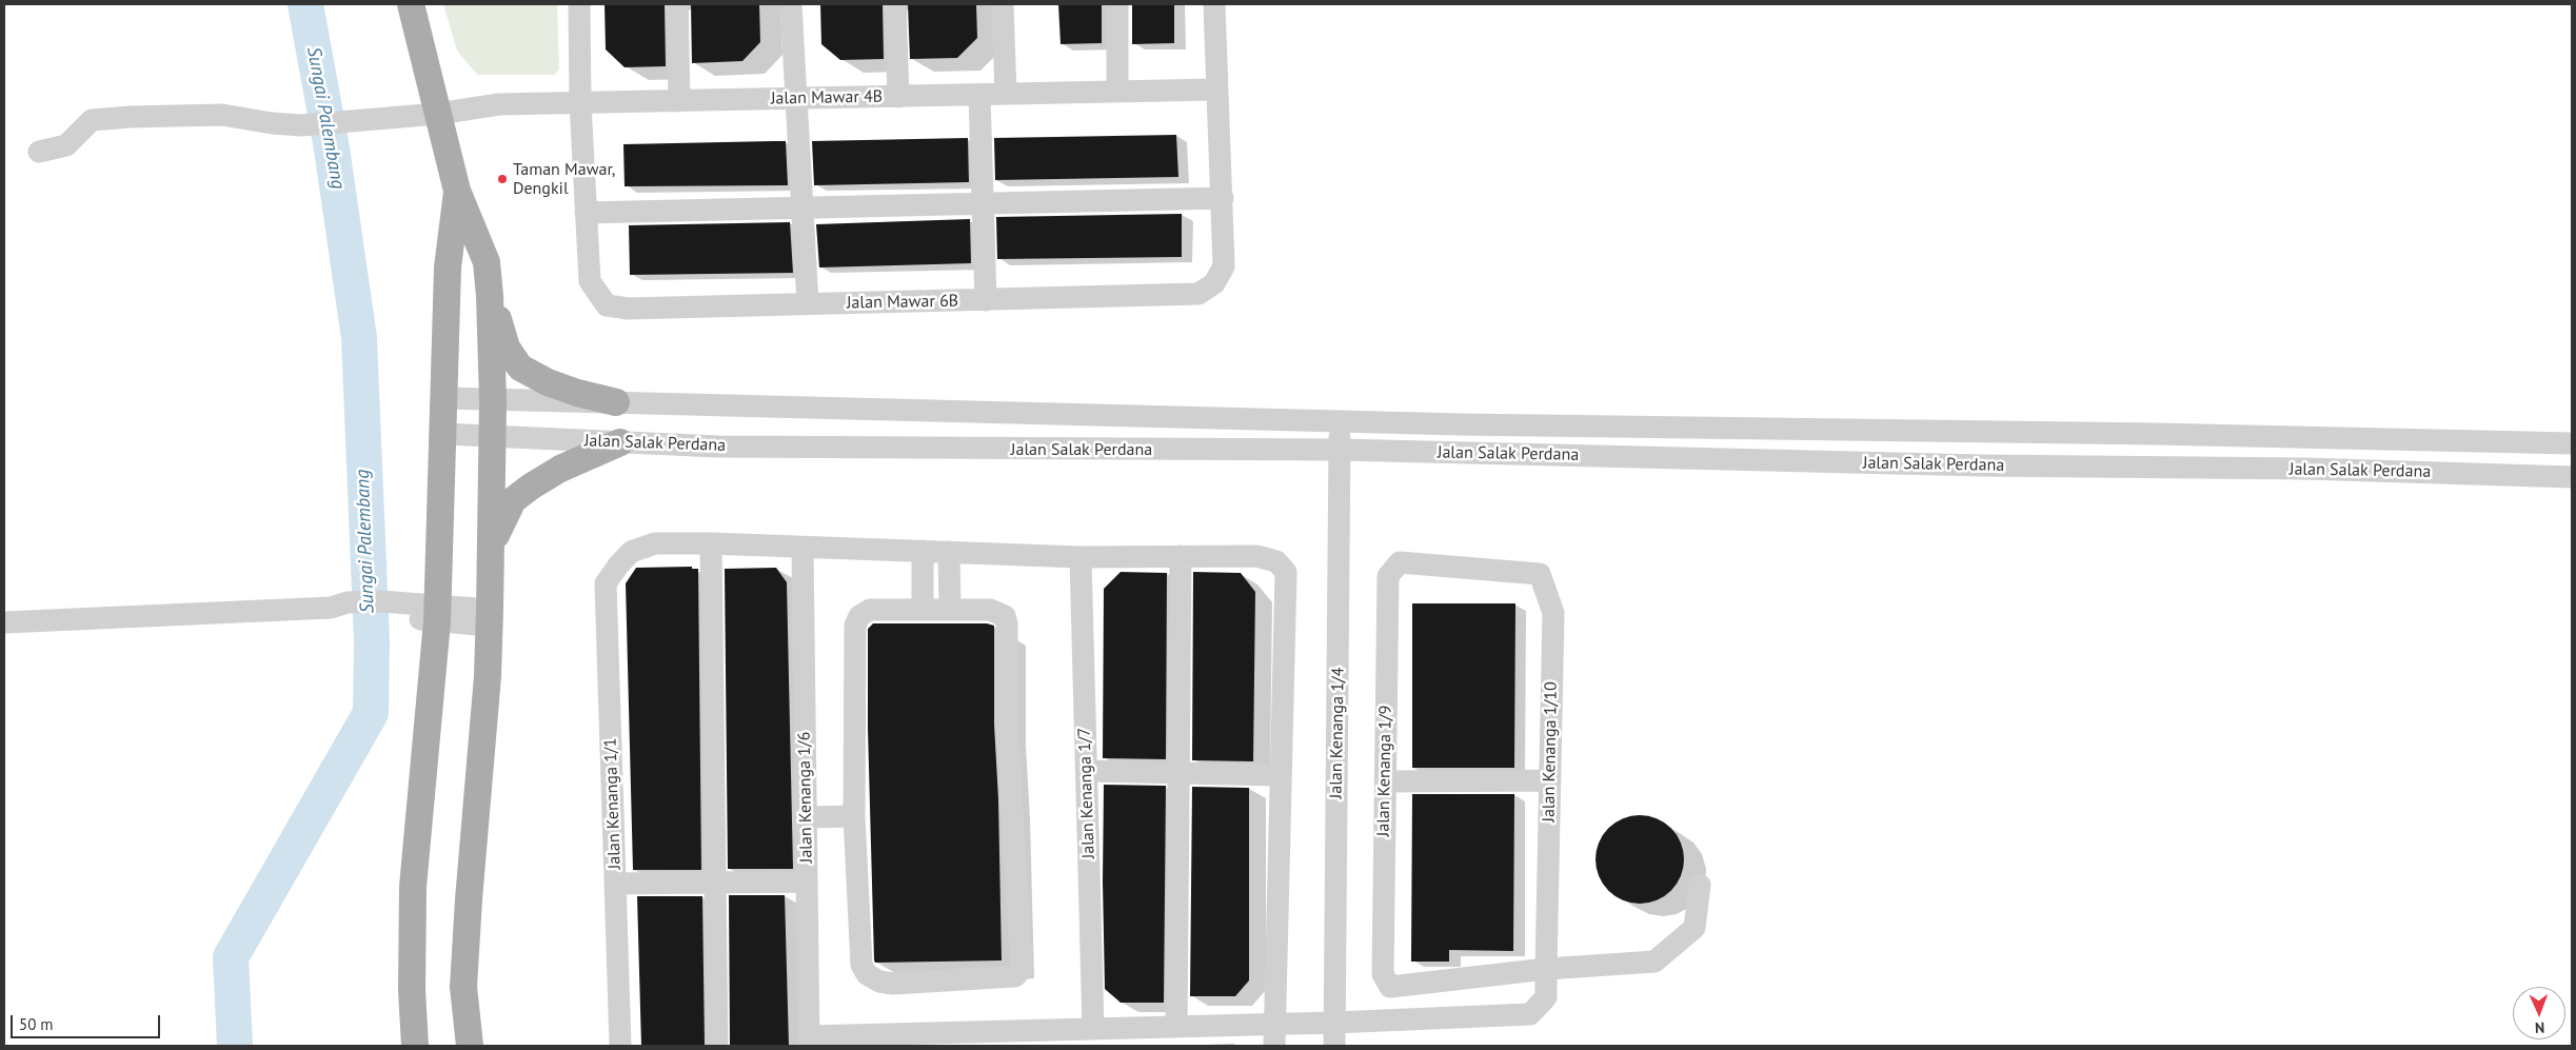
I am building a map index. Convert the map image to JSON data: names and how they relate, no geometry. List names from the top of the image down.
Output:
{
  "streets": {
    "street": [
      "Jalan Mawar 4B",
      "Jalan Mawar 6B",
      "Jalan Salak Perdana",
      "Jalan Kenanga 1/4",
      "Jalan Kenanga 1/10",
      "Jalan Kenanga 1/9",
      "Jalan Kenanga 1/7",
      "Jalan Kenanga 1/6",
      "Jalan Kenanga 1/1"
    ]
  },
  "crossings": [
    ["Jalan Salak Perdana", "Jalan Kenanga 1/4"],
    ["Jalan Kenanga 1/4", "Jalan Kenanga 1/10"],
    ["Jalan Kenanga 1/10", "Jalan Kenanga 1/9"]
  ],
  "water": ["Sungai Palembang"],
  "places": ["Taman Mawar, Dengkil"],
  "scale_bar": "50 m",
  "north": "bottom"
}
